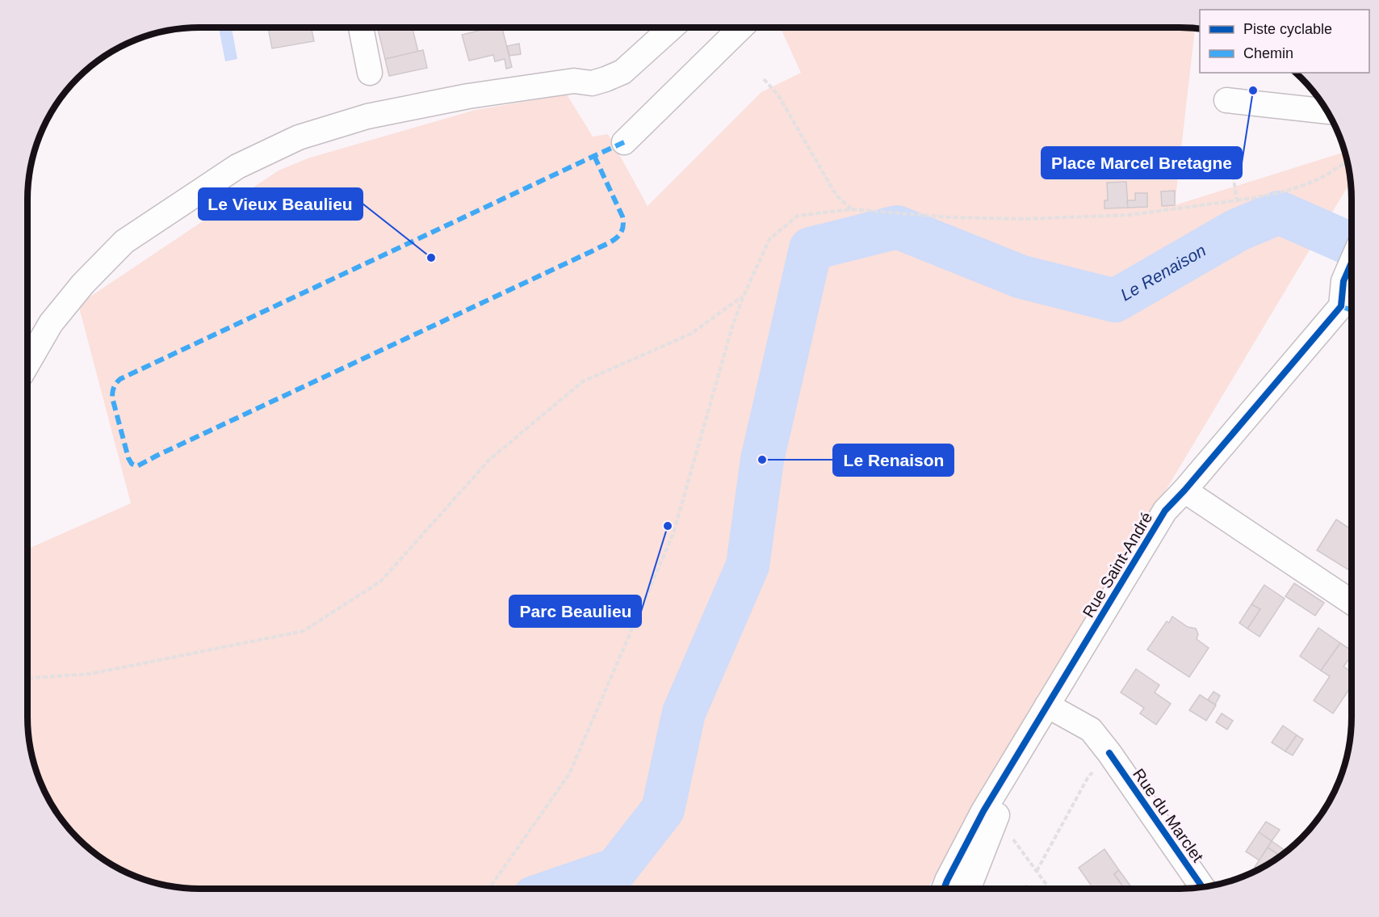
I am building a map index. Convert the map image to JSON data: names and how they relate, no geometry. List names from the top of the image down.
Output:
{
  "streets": {
    "street": ["Rue Saint-André", "Rue du Marclet"]
  },
  "crossings": [
    ["Rue Saint-André", "Rue du Marclet"]
  ],
  "water": ["Le Renaison"],
  "places": [
    "Place Marcel Bretagne",
    "Le Vieux Beaulieu",
    "Le Renaison",
    "Parc Beaulieu"
  ],
  "legend": ["Piste cyclable", "Chemin"]
}
